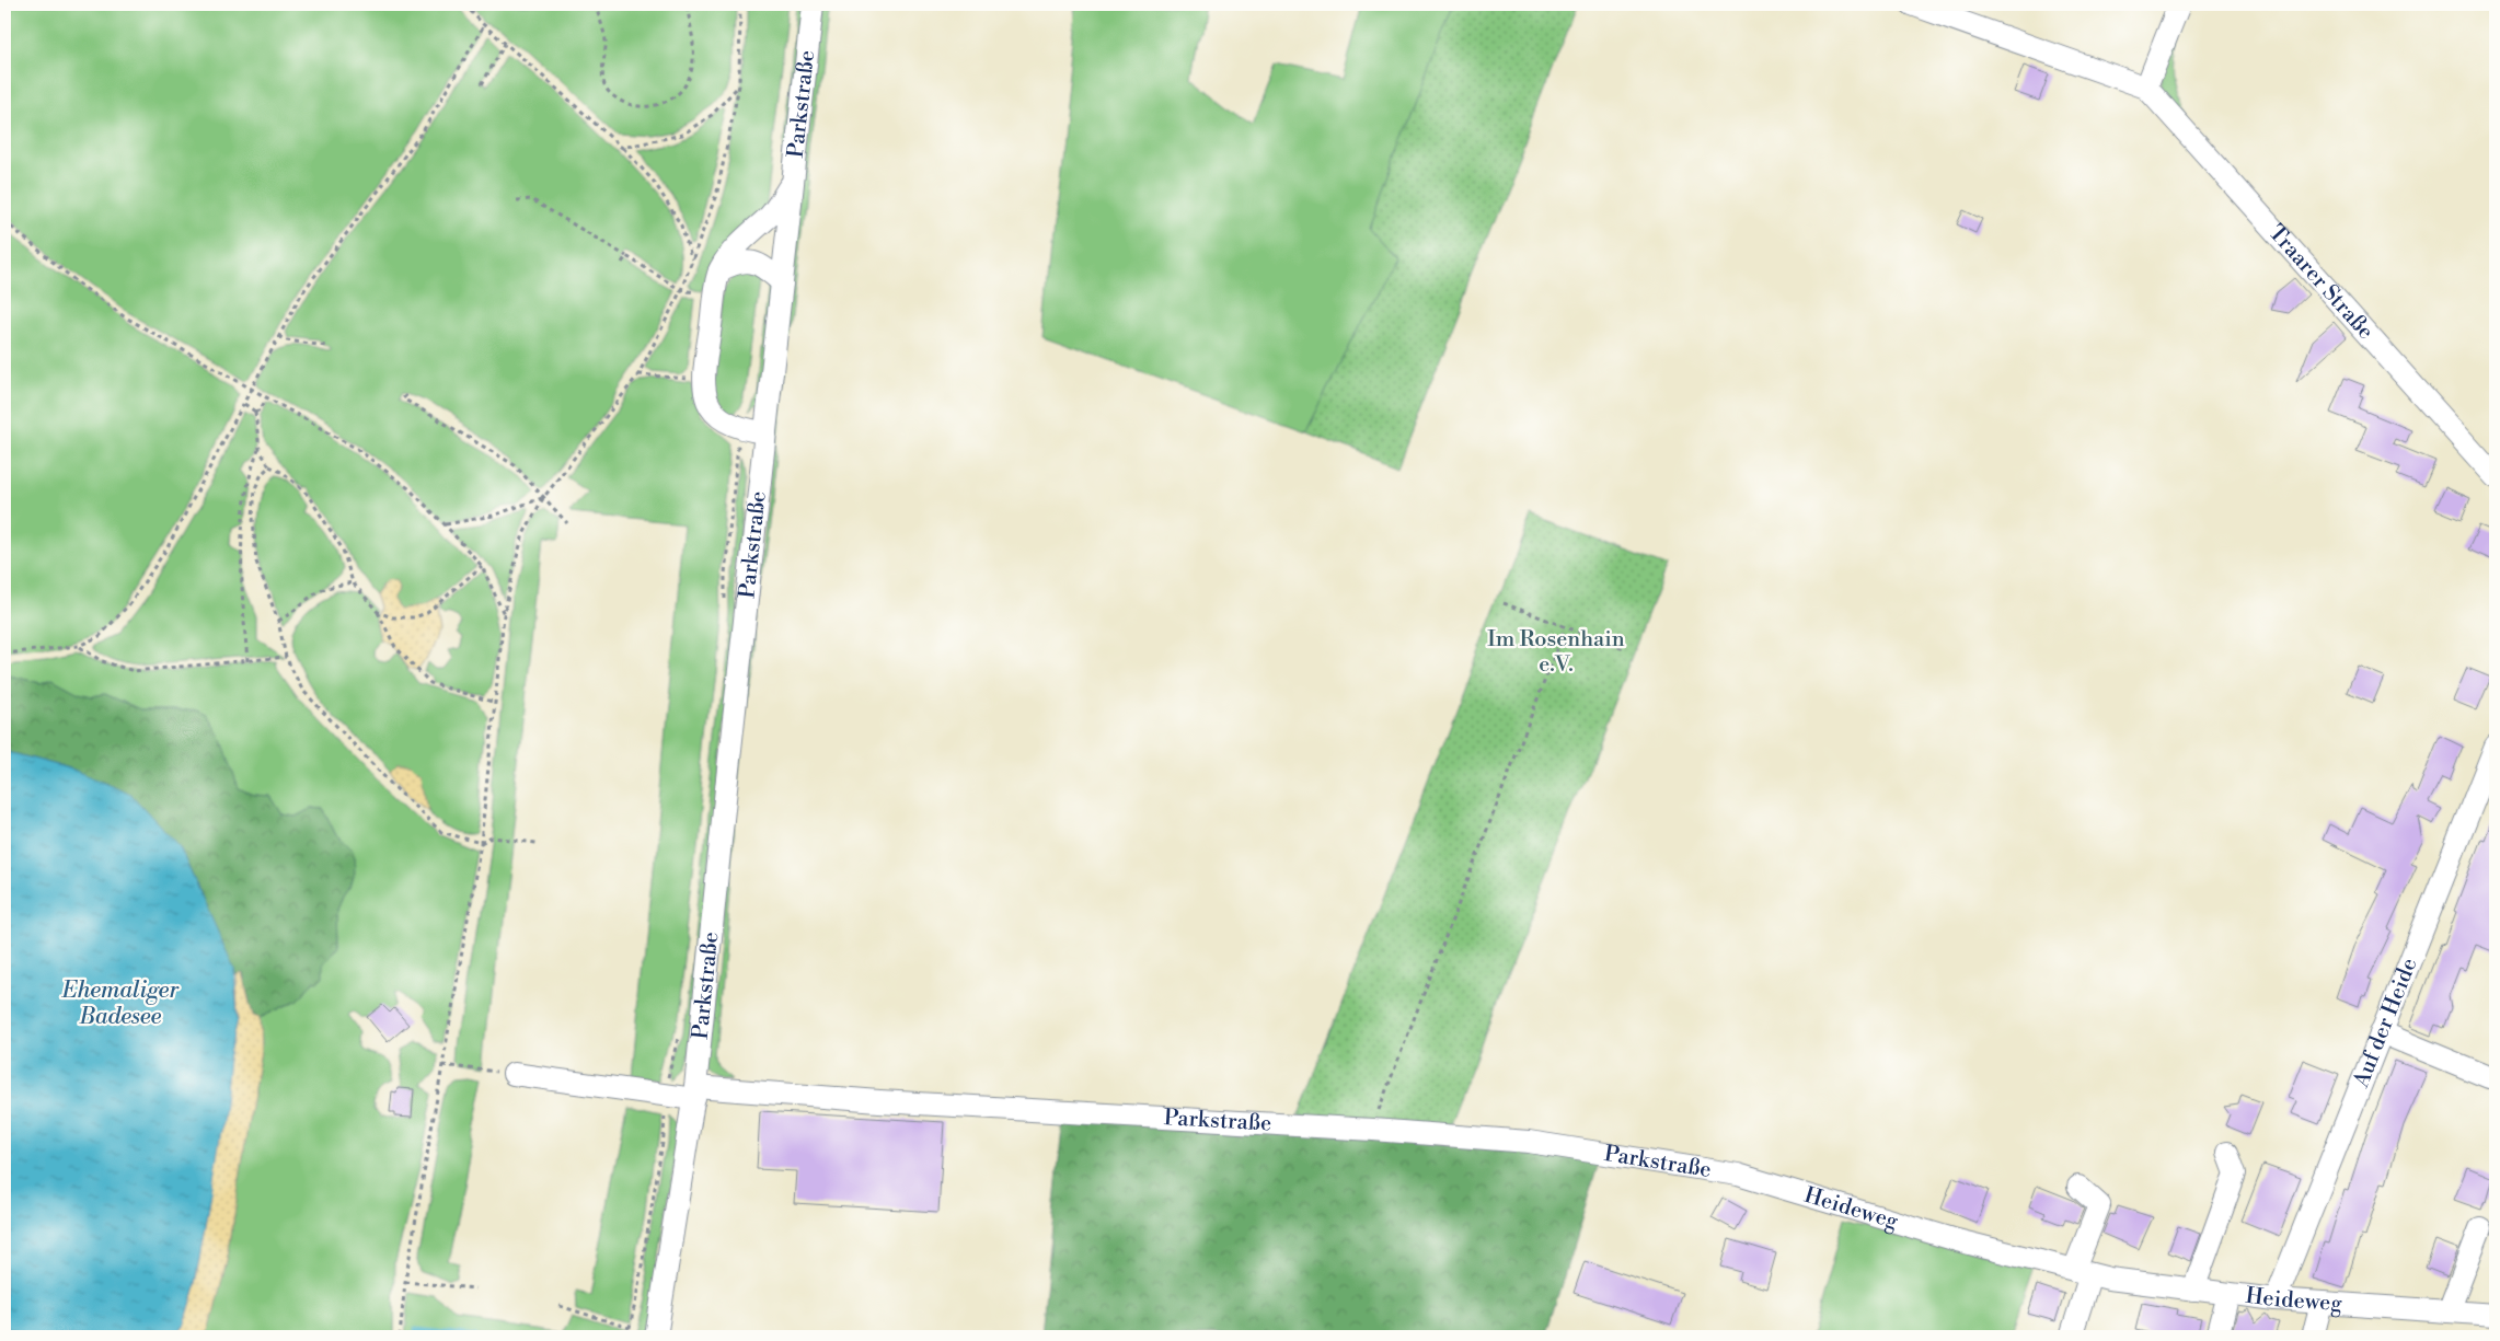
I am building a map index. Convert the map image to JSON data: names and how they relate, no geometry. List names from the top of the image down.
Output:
{
  "streets": {
    "street": [
      "Parkstraße",
      "Traarer Straße",
      "Auf der Heide",
      "Heideweg"
    ]
  },
  "crossings": [
    ["Parkstraße", "Heideweg"],
    ["Auf der Heide", "Heideweg"]
  ],
  "water": ["Ehemaliger Badesee"],
  "parks": ["Im Rosenhain e.V."]
}
